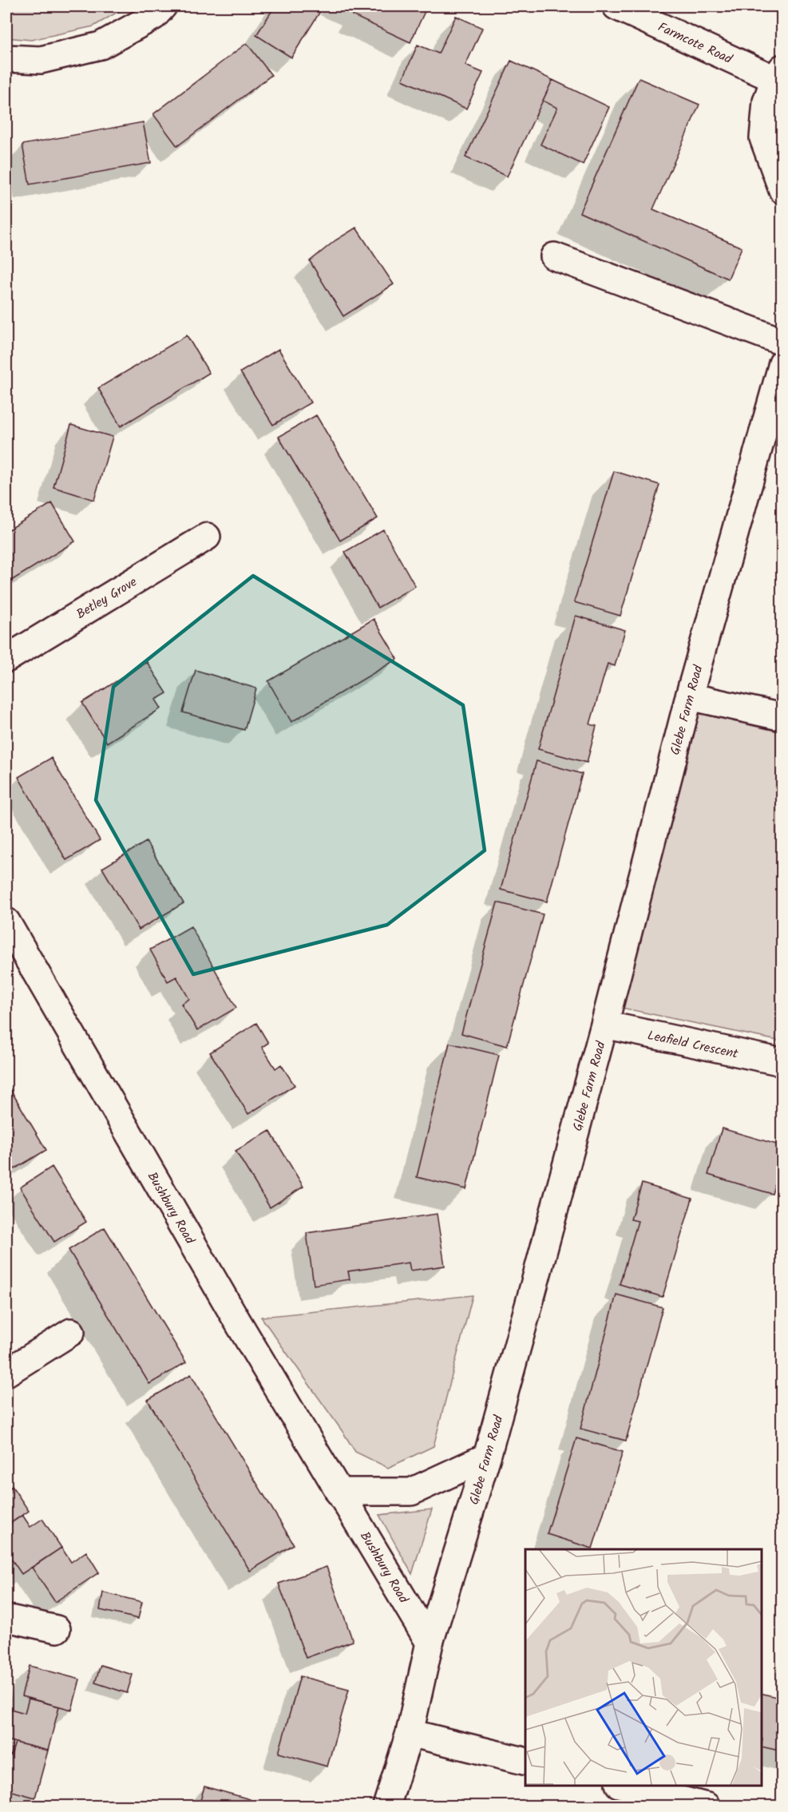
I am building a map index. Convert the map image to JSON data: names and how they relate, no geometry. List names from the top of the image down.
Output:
{
  "streets": {
    "street": [
      "Farmcote Road",
      "Betley Grove",
      "Glebe Farm Road",
      "Leafield Crescent",
      "Bushbury Road"
    ]
  },
  "crossings": [
    ["Glebe Farm Road", "Leafield Crescent"],
    ["Glebe Farm Road", "Bushbury Road"]
  ]
}
